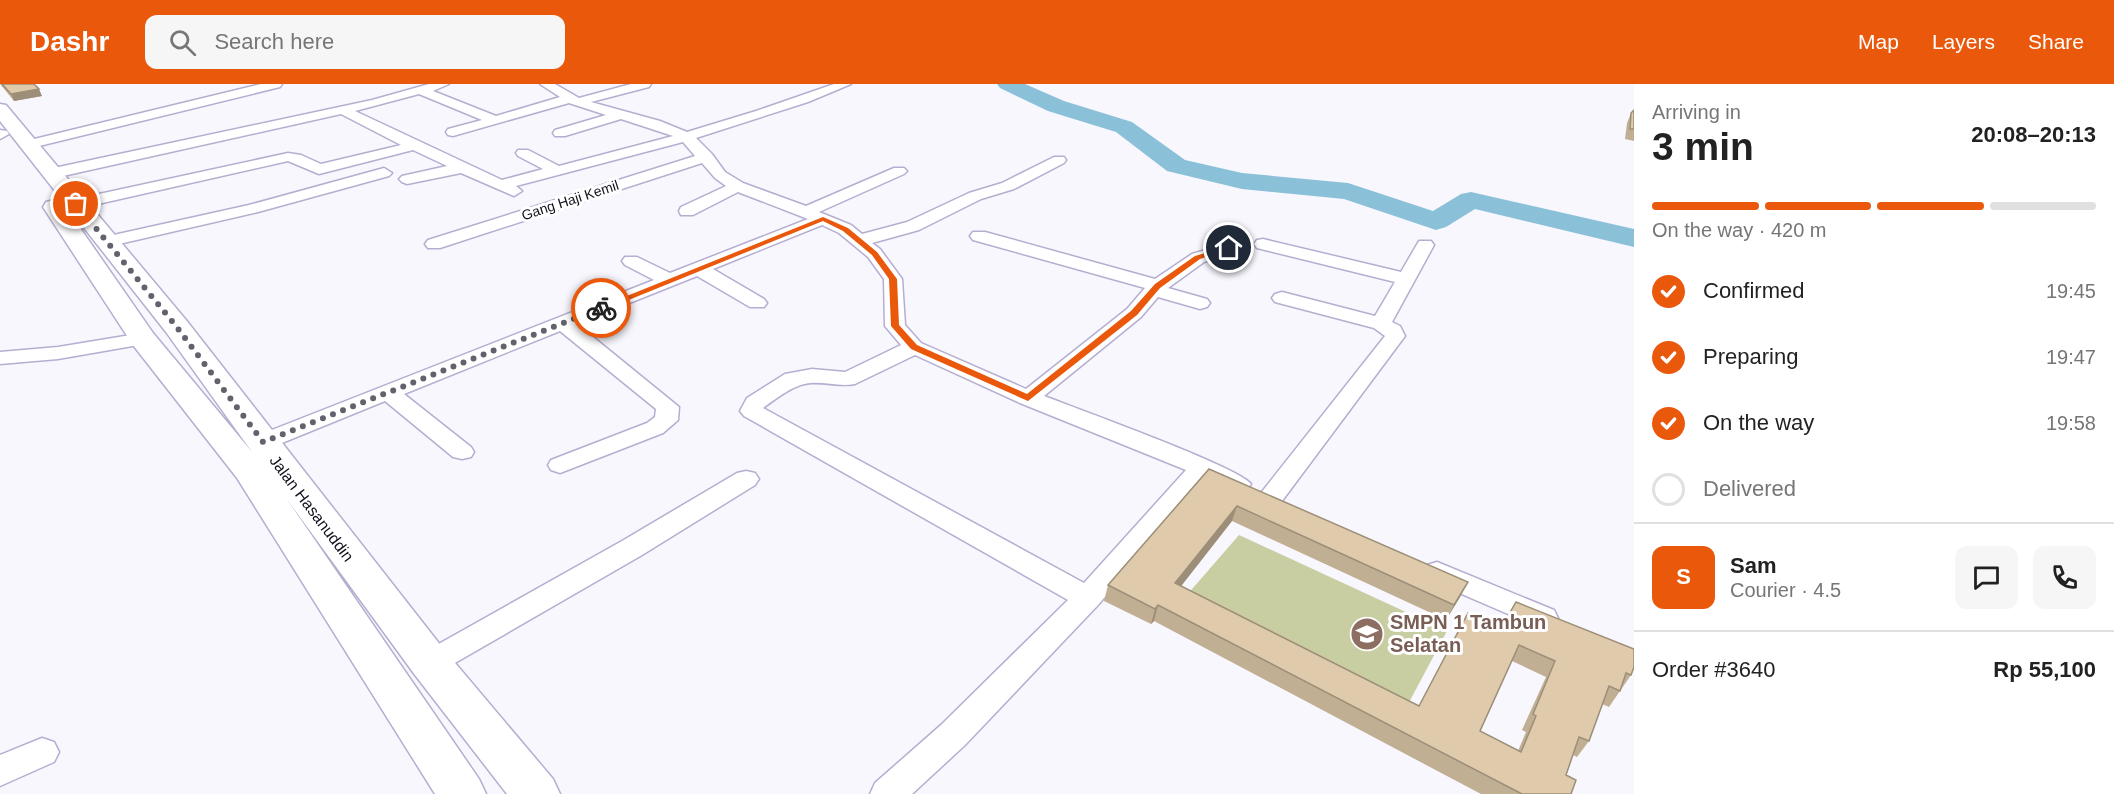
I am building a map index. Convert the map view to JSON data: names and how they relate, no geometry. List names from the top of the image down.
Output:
{
  "streets": {
    "highway": ["Jalan Hasanuddin"],
    "street": ["Gang Haji Kemil"]
  },
  "places": {
    "school or university": ["SMPN 1 Tambun Selatan"]
  },
  "page": {
    "header": "Dashr",
    "search": "Search here",
    "nav": ["Map", "Layers", "Share"],
    "heading": ["3 min", "Arriving in", "20:08–20:13"],
    "panel": [
      "Sam",
      "Courier · 4.5",
      "Order #3640",
      "Rp 55,100"
    ],
    "bar": "On the way · 420 m",
    "list": [
      ["Confirmed", "19:45"],
      ["Preparing", "19:47"],
      ["On the way", "19:58"],
      "Delivered"
    ],
    "round": "S"
  }
}
